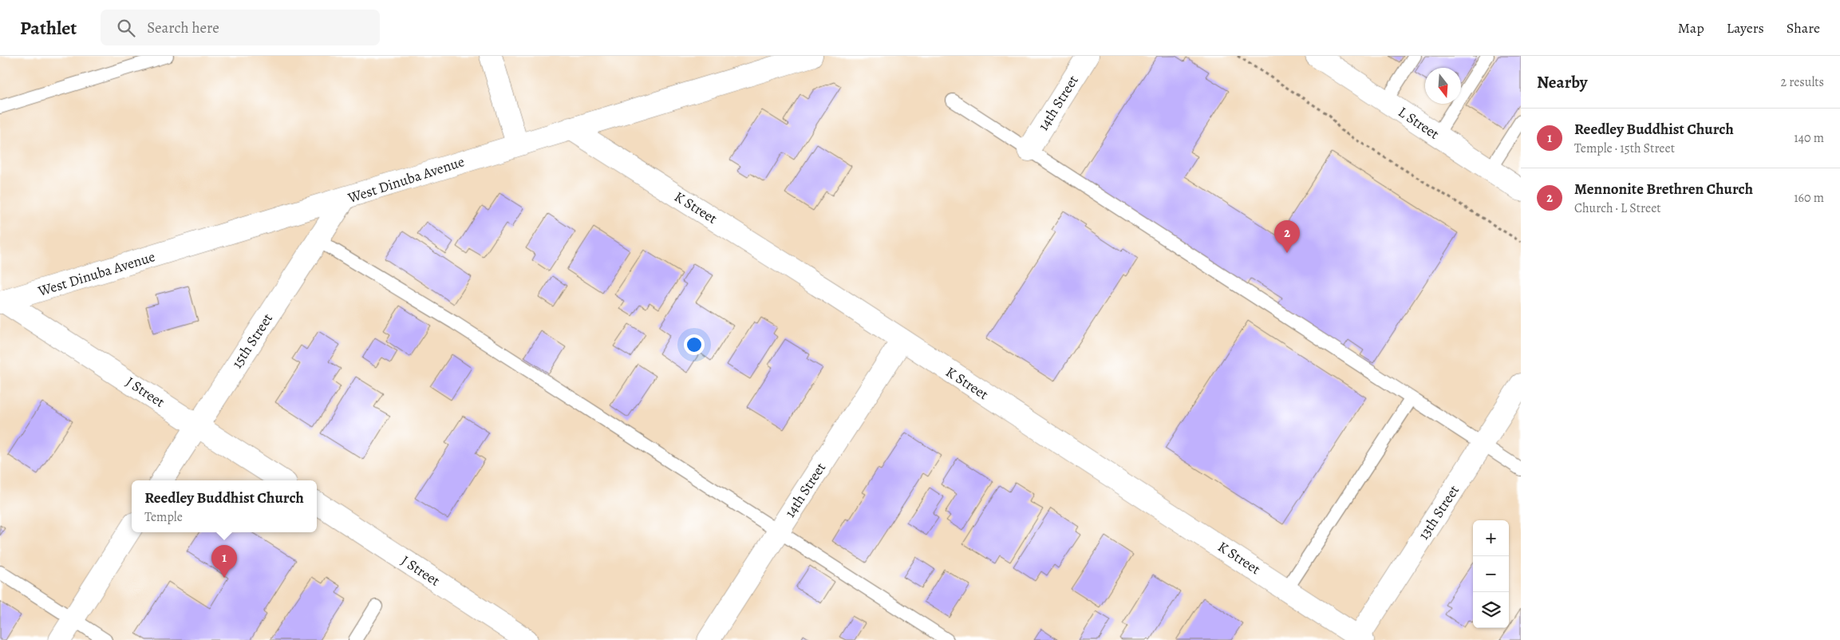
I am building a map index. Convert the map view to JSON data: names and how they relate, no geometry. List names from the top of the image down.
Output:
{
  "streets": {
    "street": [
      "14th Street",
      "L Street",
      "West Dinuba Avenue",
      "K Street",
      "15th Street",
      "J Street",
      "13th Street"
    ]
  },
  "crossings": [
    ["14th Street", "K Street"],
    ["West Dinuba Avenue", "K Street"],
    ["West Dinuba Avenue", "15th Street"],
    ["West Dinuba Avenue", "J Street"],
    ["K Street", "13th Street"],
    ["15th Street", "J Street"]
  ],
  "north": "bottom",
  "page": {
    "header": "Pathlet",
    "search": "Search here",
    "nav": ["Map", "Layers", "Share"],
    "heading": ["Nearby", "2 results"],
    "list": [
      {
        "mark": "1",
        "name": "Reedley Buddhist Church",
        "note": "Temple · 15th Street",
        "value": "140 m"
      },
      {
        "mark": "2",
        "name": "Mennonite Brethren Church",
        "note": "Church · L Street",
        "value": "160 m"
      }
    ],
    "pins": ["2", "1"],
    "popup": ["Reedley Buddhist Church", "Temple"],
    "map_buttons": ["+", "−"]
  }
}
